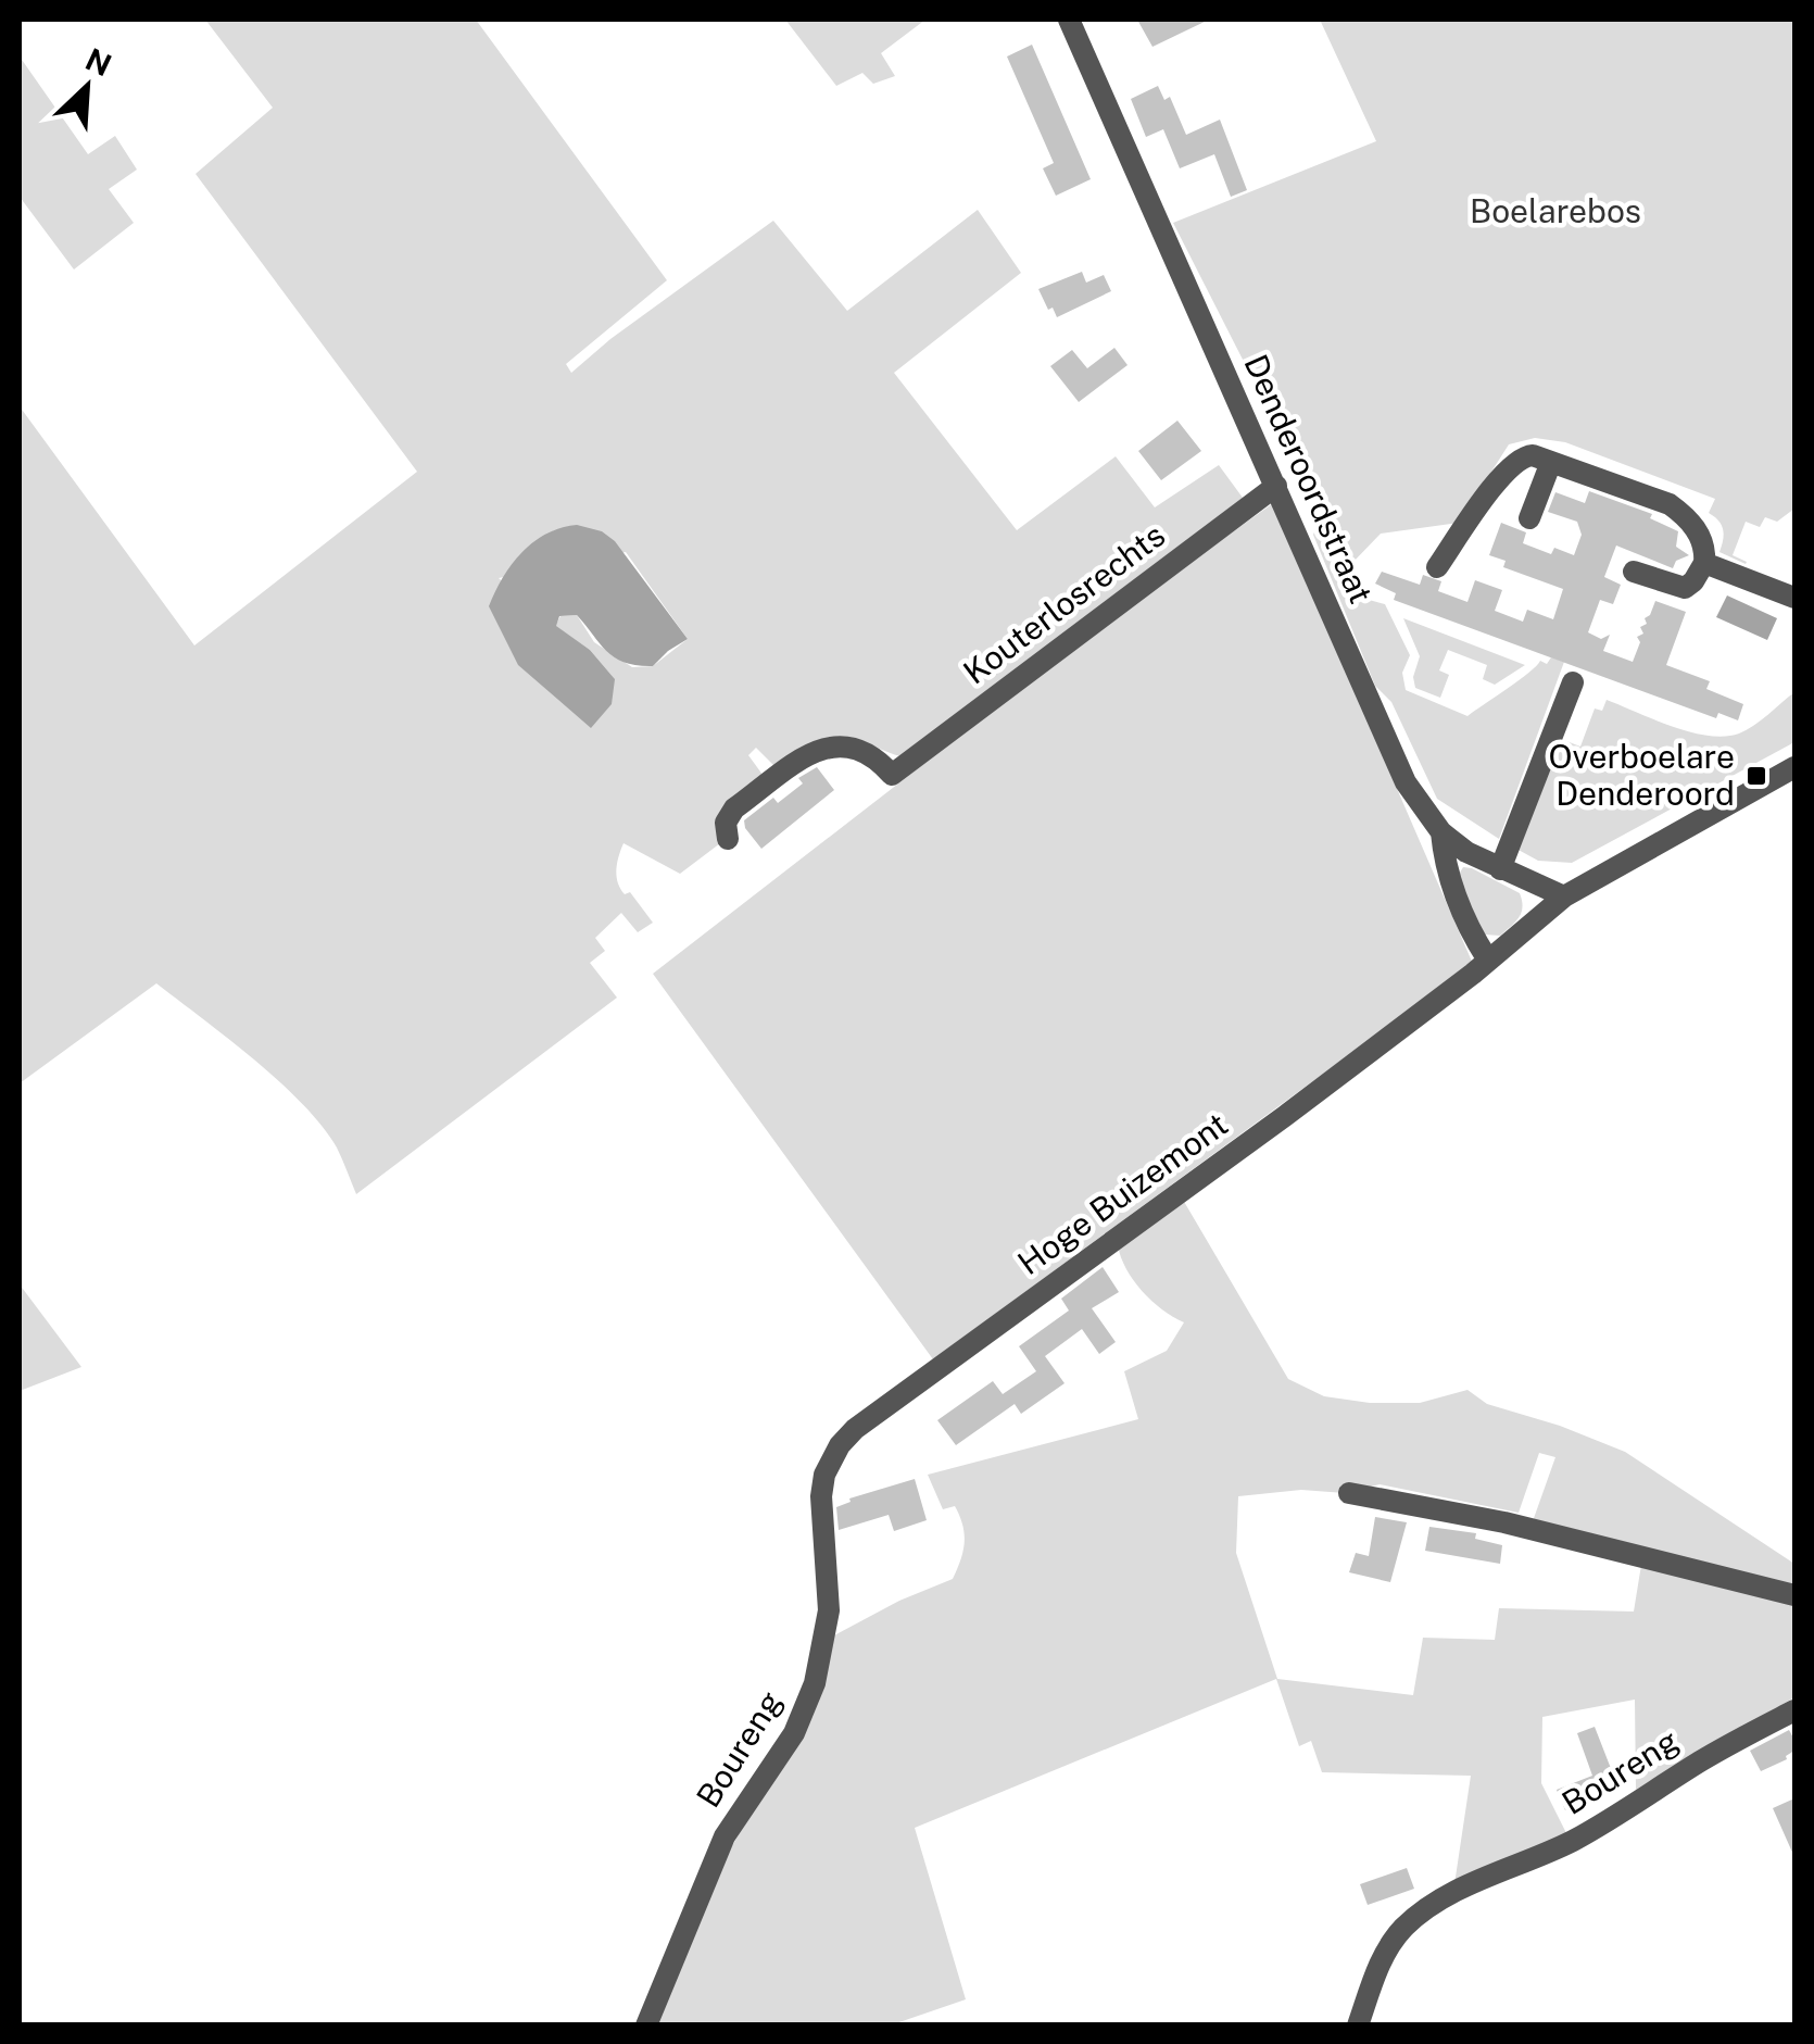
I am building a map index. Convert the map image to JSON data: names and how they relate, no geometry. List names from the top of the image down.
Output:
{
  "streets": {
    "street": [
      "Denderoordstraat",
      "Kouterlosrechts",
      "Hoge Buizemont",
      "Boureng"
    ]
  },
  "crossings": [
    ["Denderoordstraat", "Kouterlosrechts"],
    ["Denderoordstraat", "Hoge Buizemont"],
    ["Hoge Buizemont", "Boureng"]
  ],
  "parks": ["Boelarebos"],
  "places": {
    "transit": ["Overboelare Denderoord"]
  },
  "north": "top right"
}
